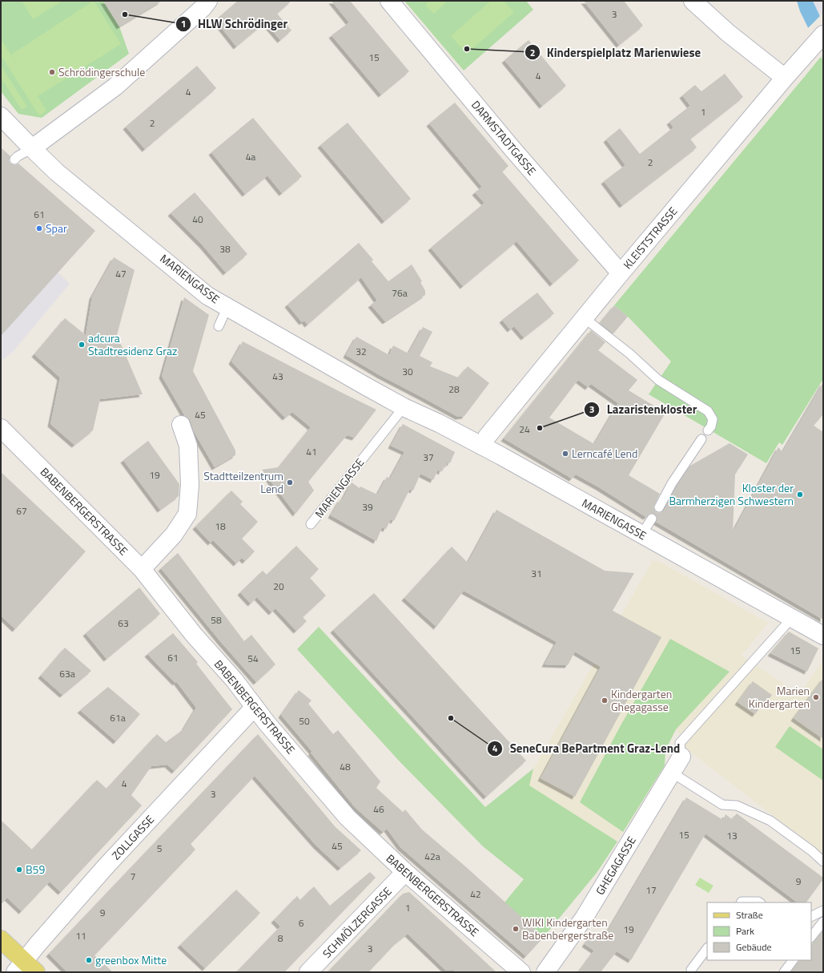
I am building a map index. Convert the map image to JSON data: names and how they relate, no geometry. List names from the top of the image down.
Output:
{
  "streets": {
    "street": [
      "DARMSTADTGASSE",
      "KLEISTSTRASSE",
      "MARIENGASSE",
      "BABENBERGERSTRASSE",
      "ZOLLGASSE",
      "GHEGAGASSE",
      "SCHMÖLZERGASSE"
    ]
  },
  "crossings": [
    ["DARMSTADTGASSE", "KLEISTSTRASSE"],
    ["KLEISTSTRASSE", "MARIENGASSE"],
    ["BABENBERGERSTRASSE", "ZOLLGASSE"],
    ["BABENBERGERSTRASSE", "SCHMÖLZERGASSE"]
  ],
  "places": [
    "HLW Schrödinger",
    "Kinderspielplatz Marienwiese",
    "Schrödingerschule",
    "Spar",
    "adcura Stadtresidenz Graz",
    "Lazaristenkloster",
    "Lerncafé Lend",
    "Stadtteilzentrum Lend",
    "Kloster der Barmherzigen Schwestern",
    "Marien Kindergarten",
    "Kindergarten Ghegagasse",
    "SeneCura BePartment Graz-Lend",
    "B59",
    "WIKI Kindergarten Babenbergerstraße",
    "greenbox Mitte"
  ],
  "house_numbers": [
    "3",
    "15",
    "4",
    "4",
    "1",
    "2",
    "4a",
    "2",
    "61",
    "40",
    "38",
    "47",
    "76a",
    "32",
    "30",
    "43",
    "28",
    "45",
    "24",
    "41",
    "37",
    "19",
    "39",
    "67",
    "18",
    "31",
    "20",
    "58",
    "63",
    "15",
    "61",
    "54",
    "63a",
    "61a",
    "50",
    "48",
    "4",
    "3",
    "46",
    "15",
    "13",
    "45",
    "5",
    "42a",
    "7",
    "9",
    "17",
    "42",
    "1",
    "9",
    "6",
    "19",
    "11",
    "8",
    "3"
  ],
  "legend": ["Straße", "Park", "Gebäude"]
}
